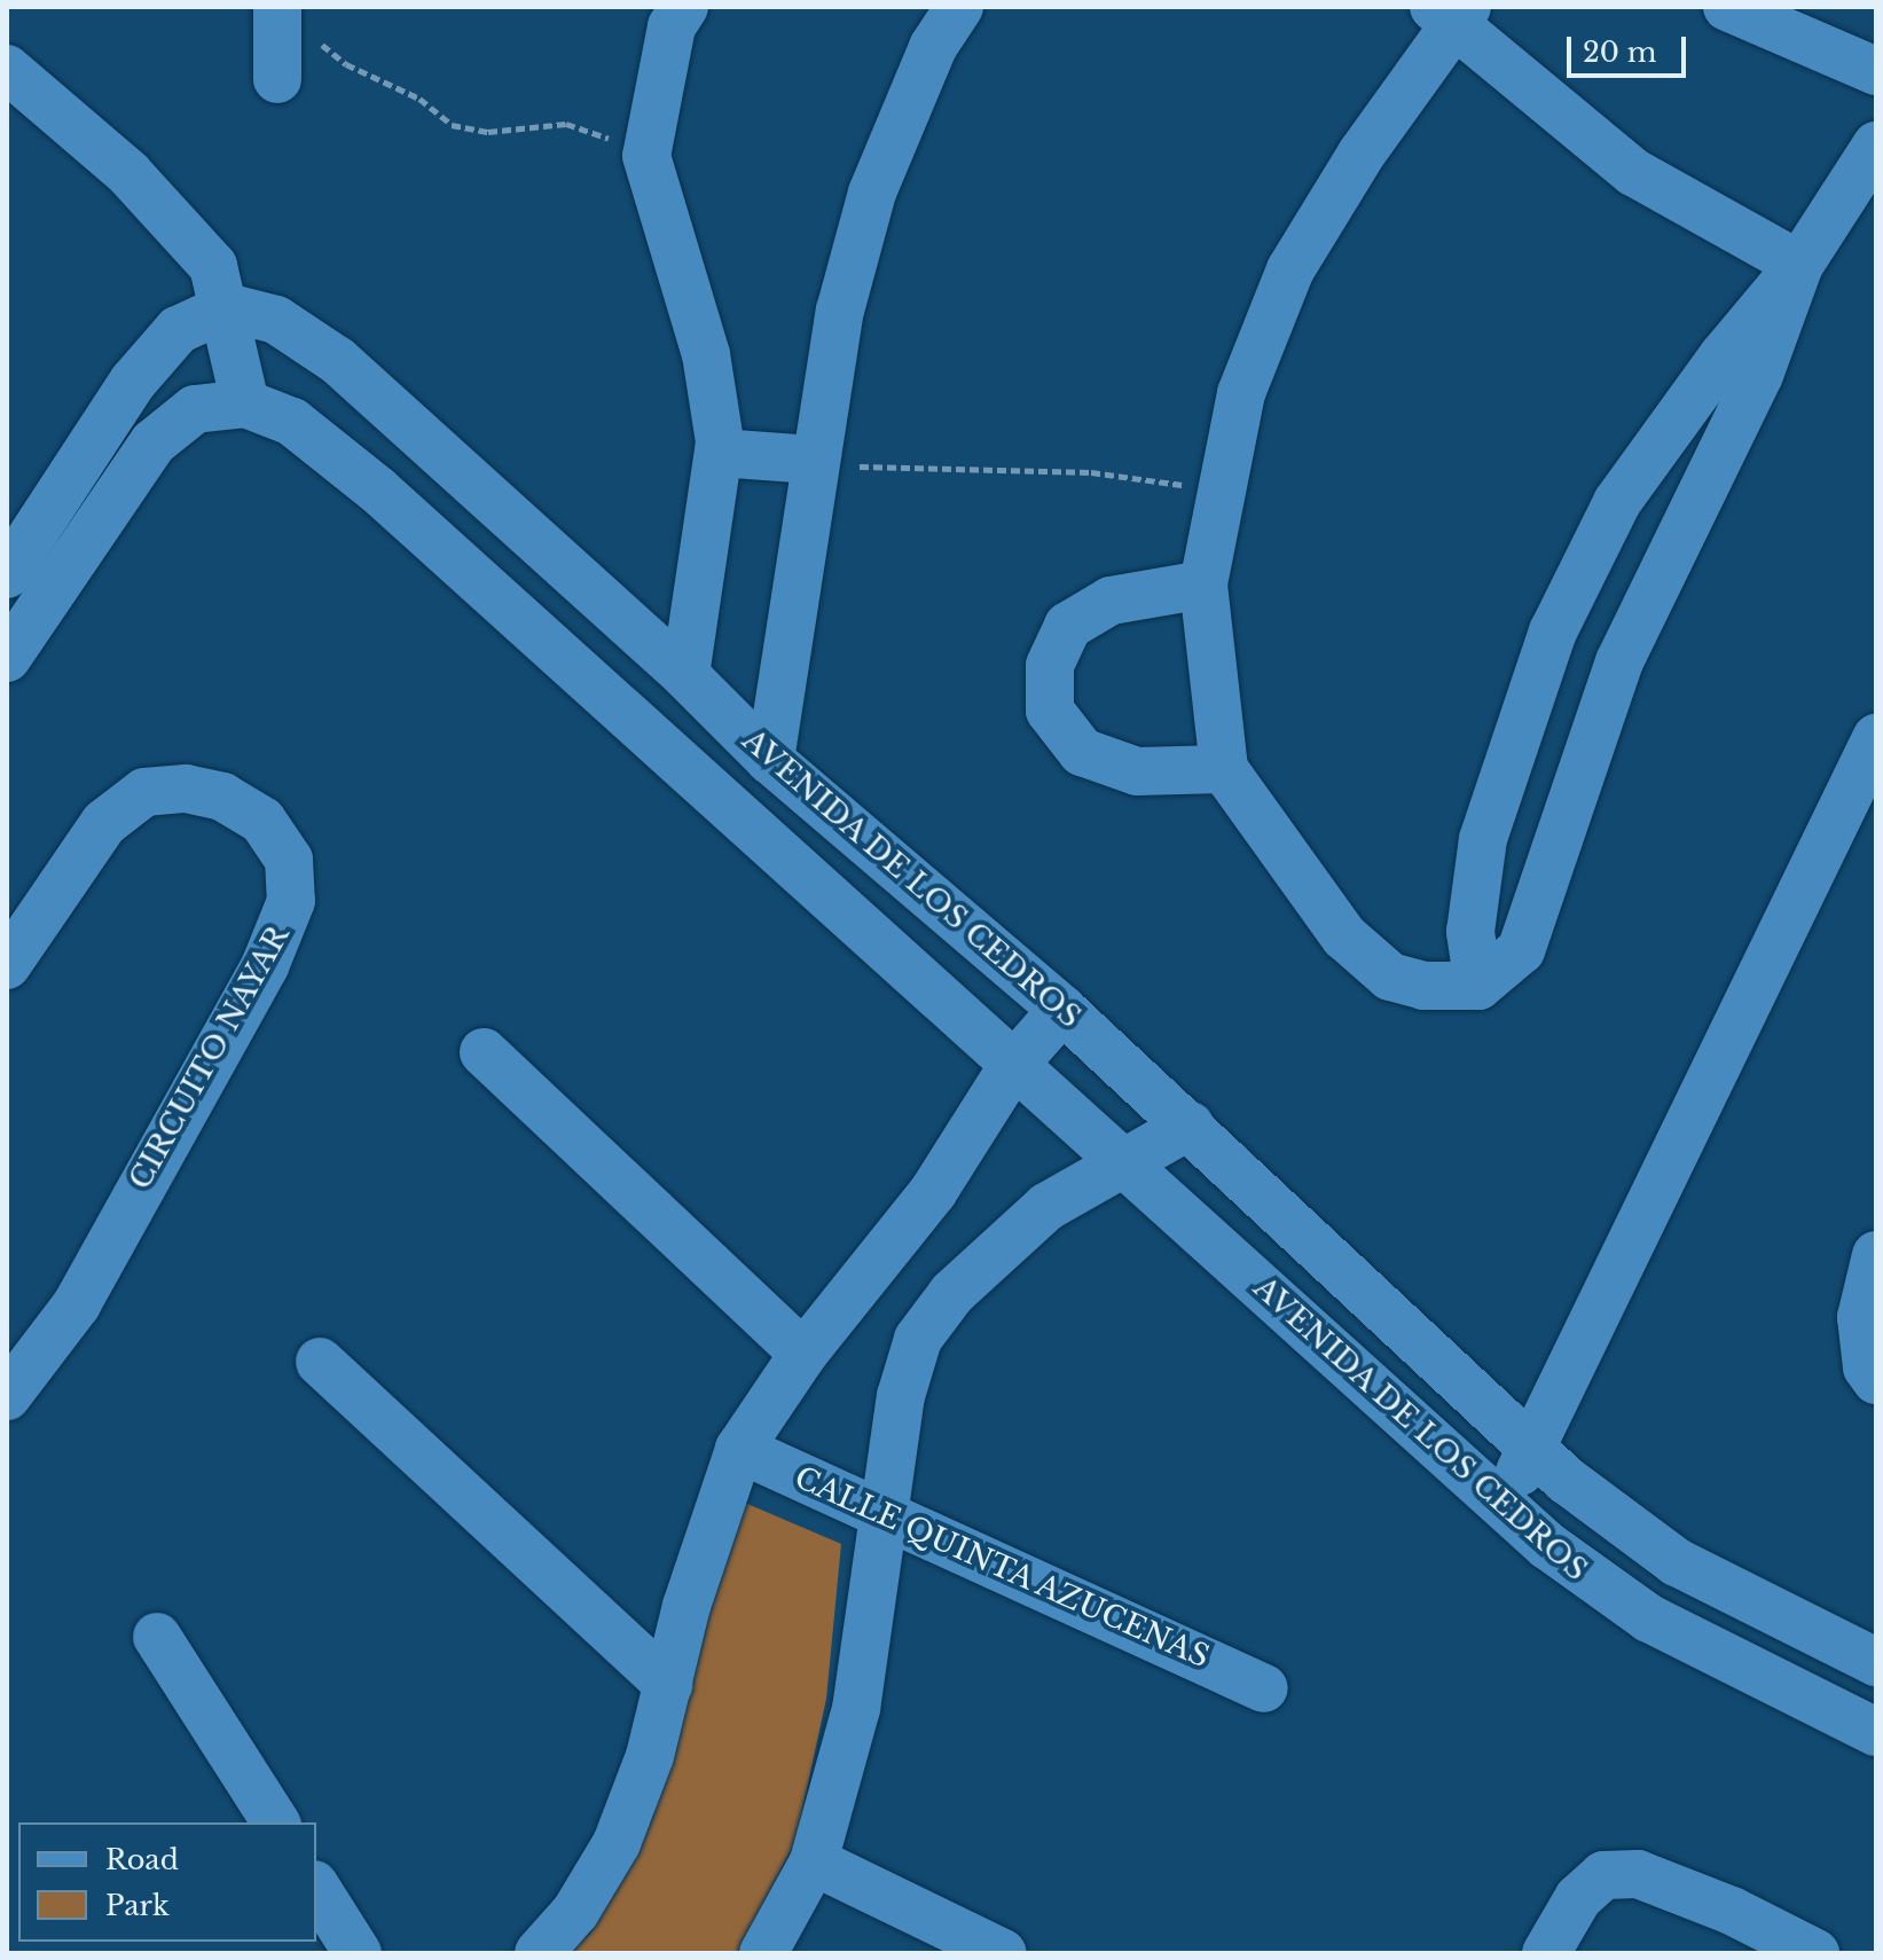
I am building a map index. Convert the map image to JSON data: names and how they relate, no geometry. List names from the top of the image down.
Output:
{
  "streets": {
    "street": ["AVENIDA DE LOS CEDROS", "CIRCUITO NAYAR", "CALLE QUINTA AZUCENAS"]
  },
  "legend": ["Road", "Park"],
  "scale_bar": "20 m"
}
